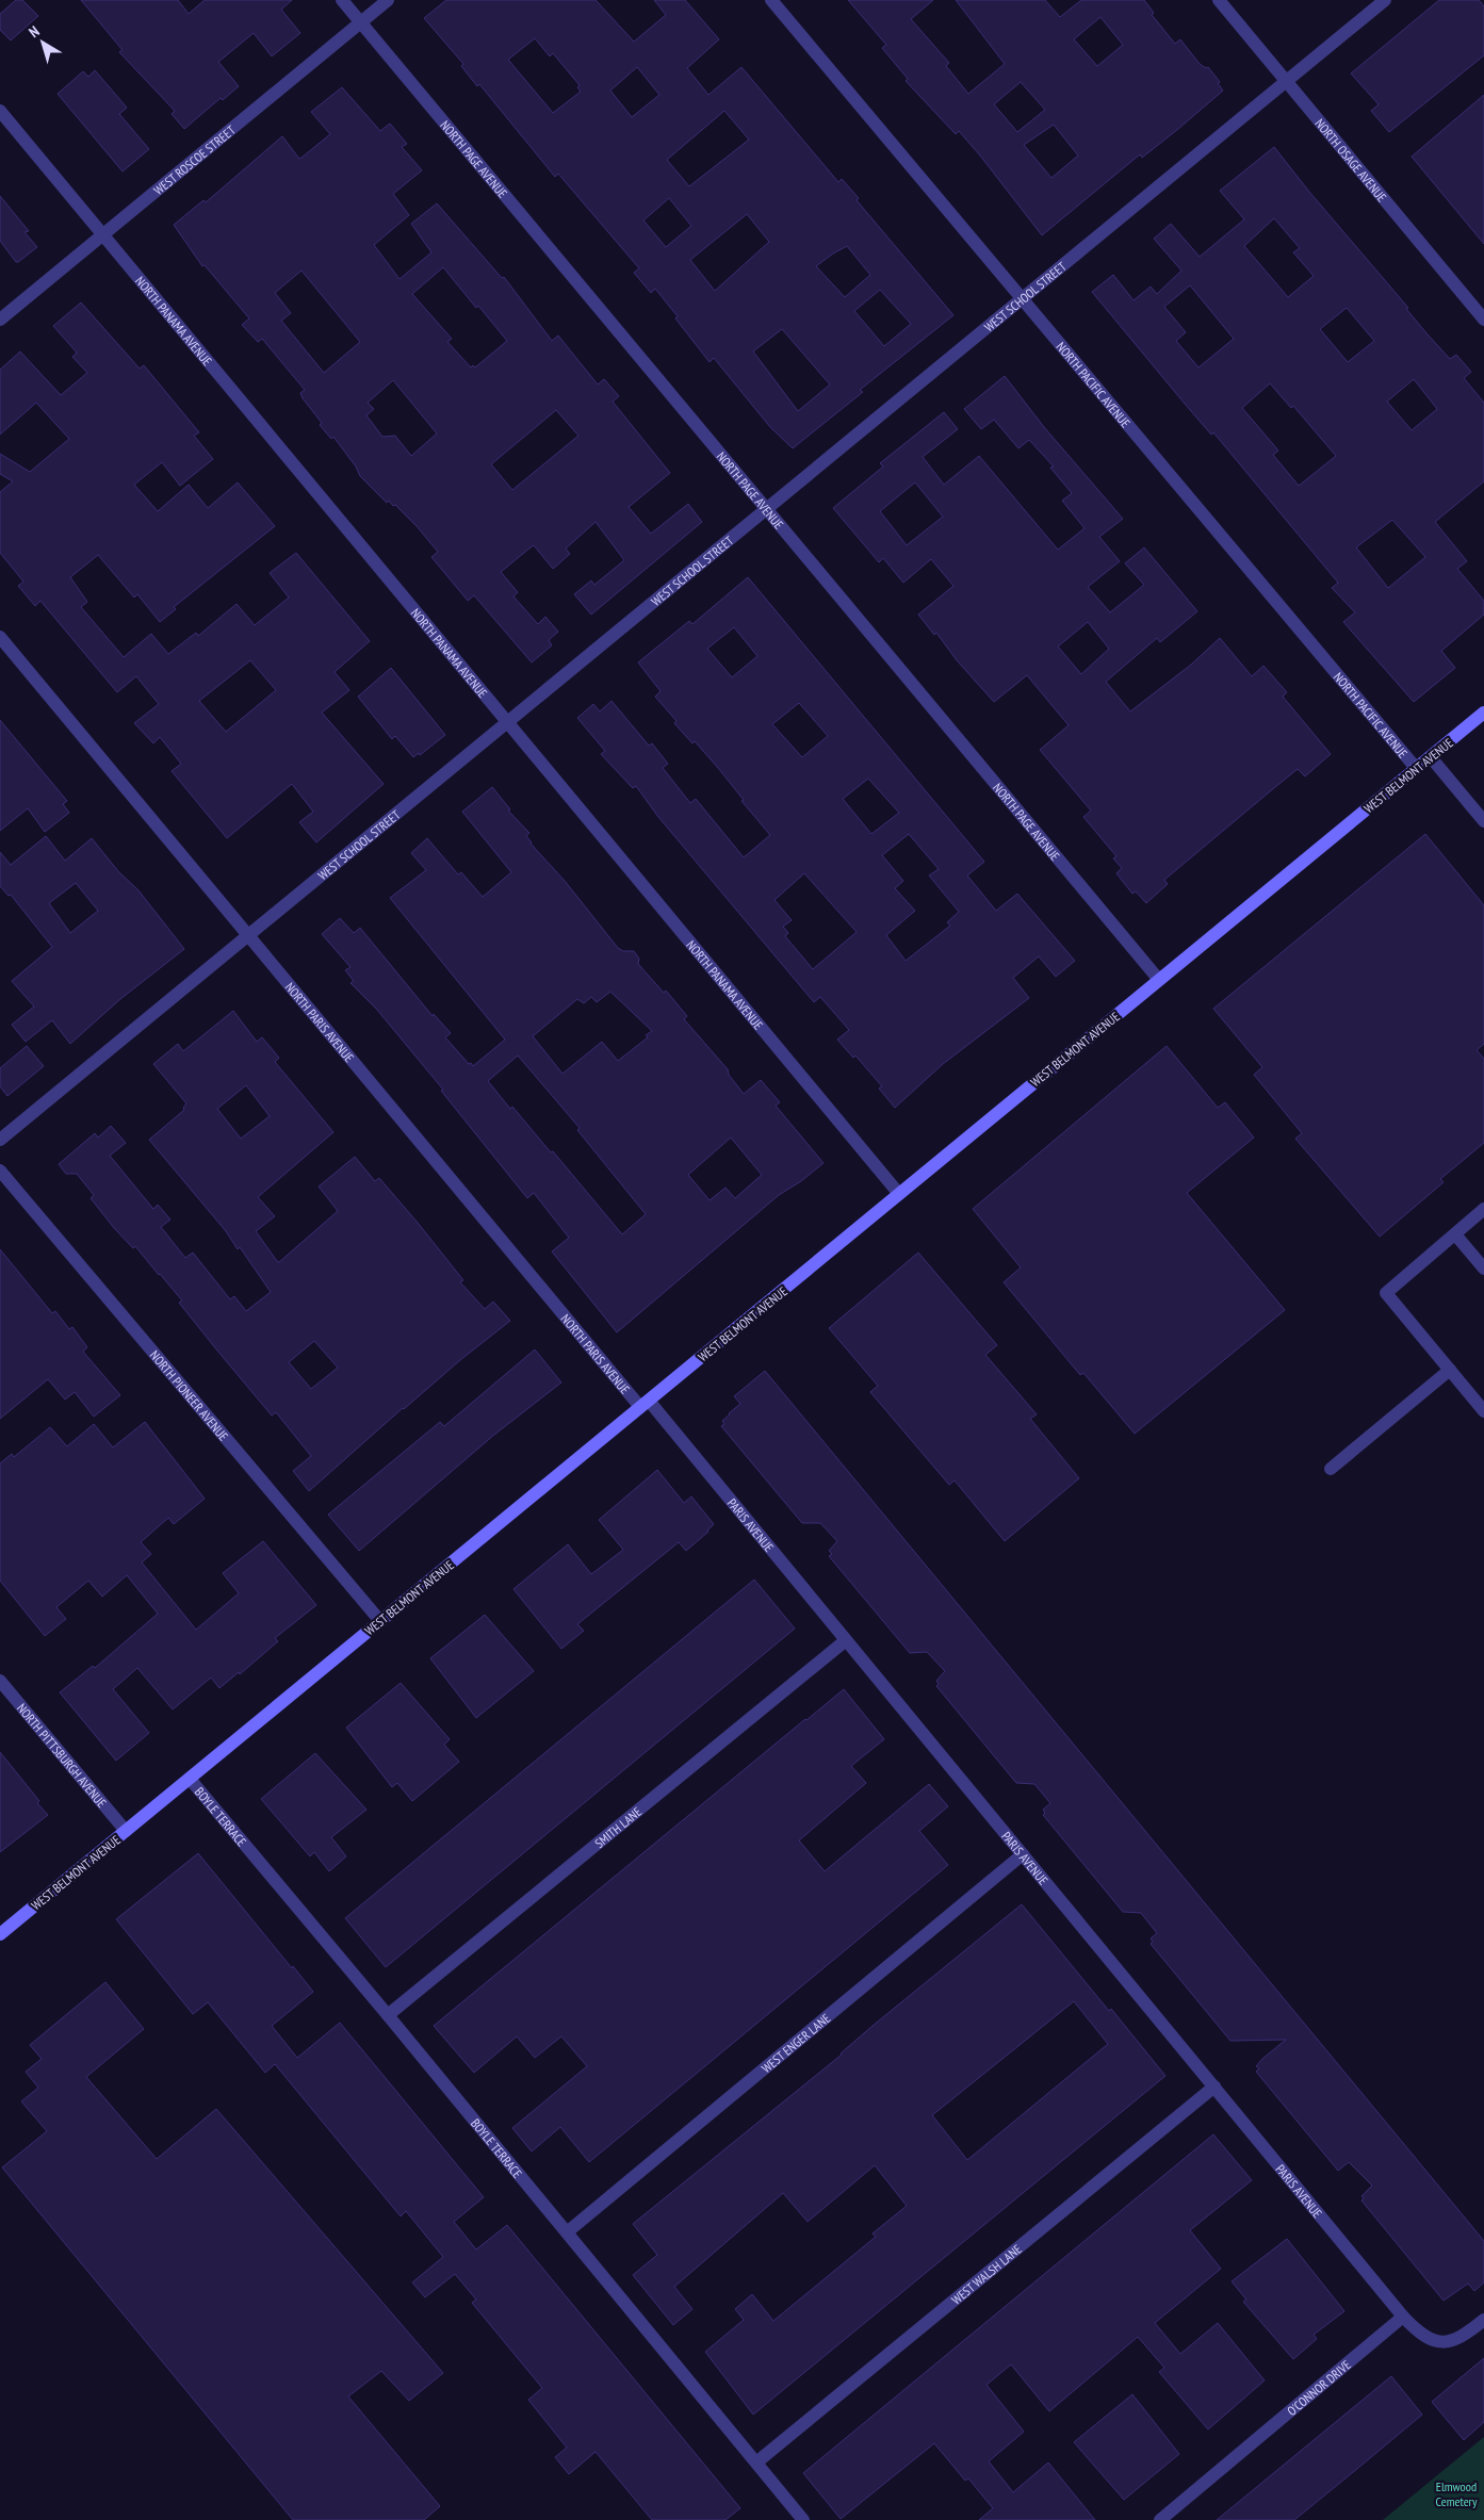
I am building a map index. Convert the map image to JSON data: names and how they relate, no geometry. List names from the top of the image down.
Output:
{
  "streets": {
    "main road": ["WEST BELMONT AVENUE"],
    "street": [
      "NORTH PAGE AVENUE",
      "WEST ROSCOE STREET",
      "NORTH OSAGE AVENUE",
      "WEST SCHOOL STREET",
      "NORTH PANAMA AVENUE",
      "NORTH PACIFIC AVENUE",
      "NORTH PARIS AVENUE",
      "NORTH PIONEER AVENUE",
      "PARIS AVENUE",
      "NORTH PITTSBURGH AVENUE",
      "BOYLE TERRACE",
      "SMITH LANE",
      "WEST ENGER LANE",
      "WEST WALSH LANE",
      "O'CONNOR DRIVE"
    ]
  },
  "crossings": [
    ["NORTH PAGE AVENUE", "WEST ROSCOE STREET"],
    ["NORTH PAGE AVENUE", "WEST SCHOOL STREET"],
    ["NORTH PAGE AVENUE", "WEST BELMONT AVENUE"],
    ["WEST ROSCOE STREET", "NORTH PANAMA AVENUE"],
    ["NORTH OSAGE AVENUE", "WEST SCHOOL STREET"],
    ["WEST SCHOOL STREET", "NORTH PANAMA AVENUE"],
    ["WEST SCHOOL STREET", "NORTH PACIFIC AVENUE"],
    ["WEST SCHOOL STREET", "NORTH PARIS AVENUE"],
    ["NORTH PANAMA AVENUE", "WEST BELMONT AVENUE"],
    ["NORTH PACIFIC AVENUE", "WEST BELMONT AVENUE"],
    ["WEST BELMONT AVENUE", "NORTH PARIS AVENUE"],
    ["WEST BELMONT AVENUE", "NORTH PIONEER AVENUE"],
    ["WEST BELMONT AVENUE", "PARIS AVENUE"],
    ["WEST BELMONT AVENUE", "NORTH PITTSBURGH AVENUE"],
    ["WEST BELMONT AVENUE", "BOYLE TERRACE"],
    ["NORTH PARIS AVENUE", "PARIS AVENUE"],
    ["PARIS AVENUE", "SMITH LANE"],
    ["PARIS AVENUE", "WEST ENGER LANE"],
    ["PARIS AVENUE", "WEST WALSH LANE"],
    ["PARIS AVENUE", "O'CONNOR DRIVE"],
    ["BOYLE TERRACE", "SMITH LANE"],
    ["BOYLE TERRACE", "WEST ENGER LANE"],
    ["BOYLE TERRACE", "WEST WALSH LANE"]
  ],
  "parks": ["Elmwood Cemetery"],
  "north": "top left"
}
